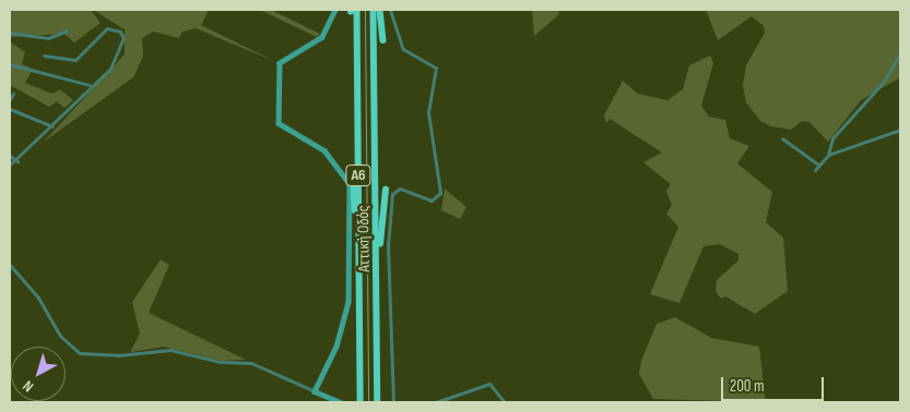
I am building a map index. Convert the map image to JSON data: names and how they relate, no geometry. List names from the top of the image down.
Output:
{
  "streets": {
    "highway": ["Α6", "Αττική Οδός"]
  },
  "scale_bar": "200 m",
  "north": "bottom left"
}
